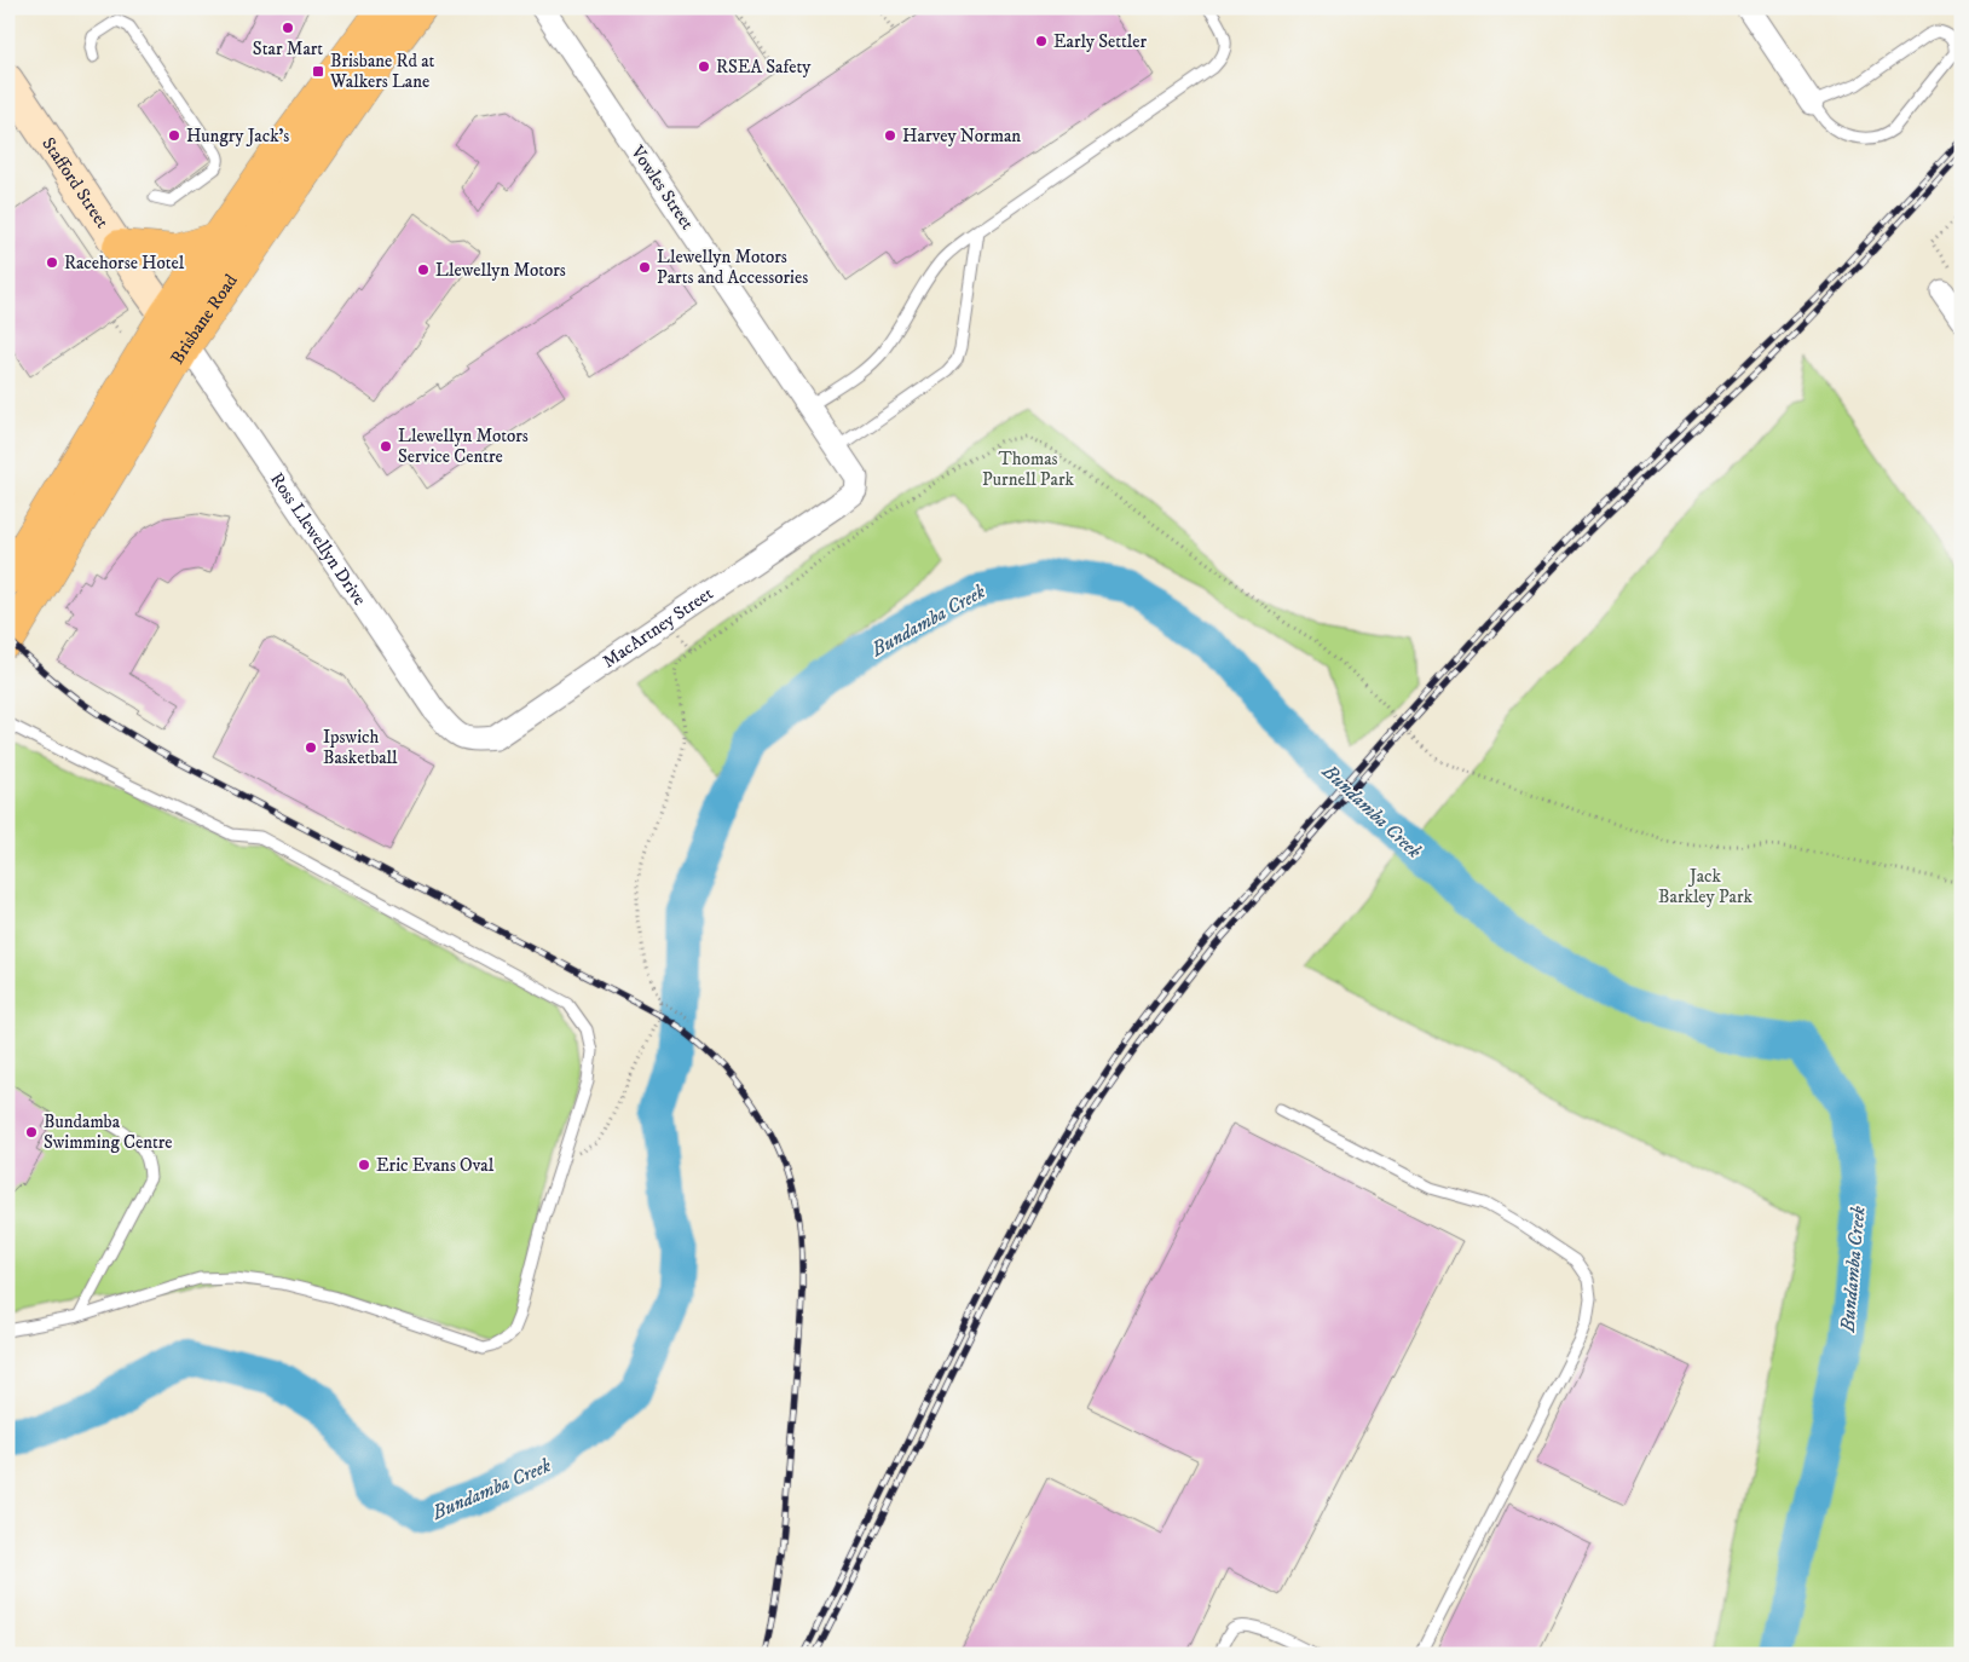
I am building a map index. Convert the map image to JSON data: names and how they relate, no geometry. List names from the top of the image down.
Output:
{
  "streets": {
    "main road": ["Stafford Street", "Brisbane Road"],
    "street": ["Vowles Street", "Ross Llewellyn Drive", "MacArtney Street"]
  },
  "crossings": [
    ["Stafford Street", "Brisbane Road"],
    ["Stafford Street", "Ross Llewellyn Drive"],
    ["Vowles Street", "MacArtney Street"],
    ["Brisbane Road", "Ross Llewellyn Drive"],
    ["Ross Llewellyn Drive", "MacArtney Street"]
  ],
  "water": ["Bundamba Creek"],
  "parks": ["Thomas Purnell Park", "Jack Barkley Park"],
  "places": {
    "other": [
      "Star Mart",
      "Early Settler",
      "RSEA Safety",
      "Hungry Jack's",
      "Harvey Norman",
      "Racehorse Hotel",
      "Llewellyn Motors Parts and Accessories",
      "Llewellyn Motors",
      "Llewellyn Motors Service Centre",
      "Ipswich Basketball",
      "Bundamba Swimming Centre",
      "Eric Evans Oval"
    ],
    "transit": ["Brisbane Rd at Walkers Lane"]
  }
}
